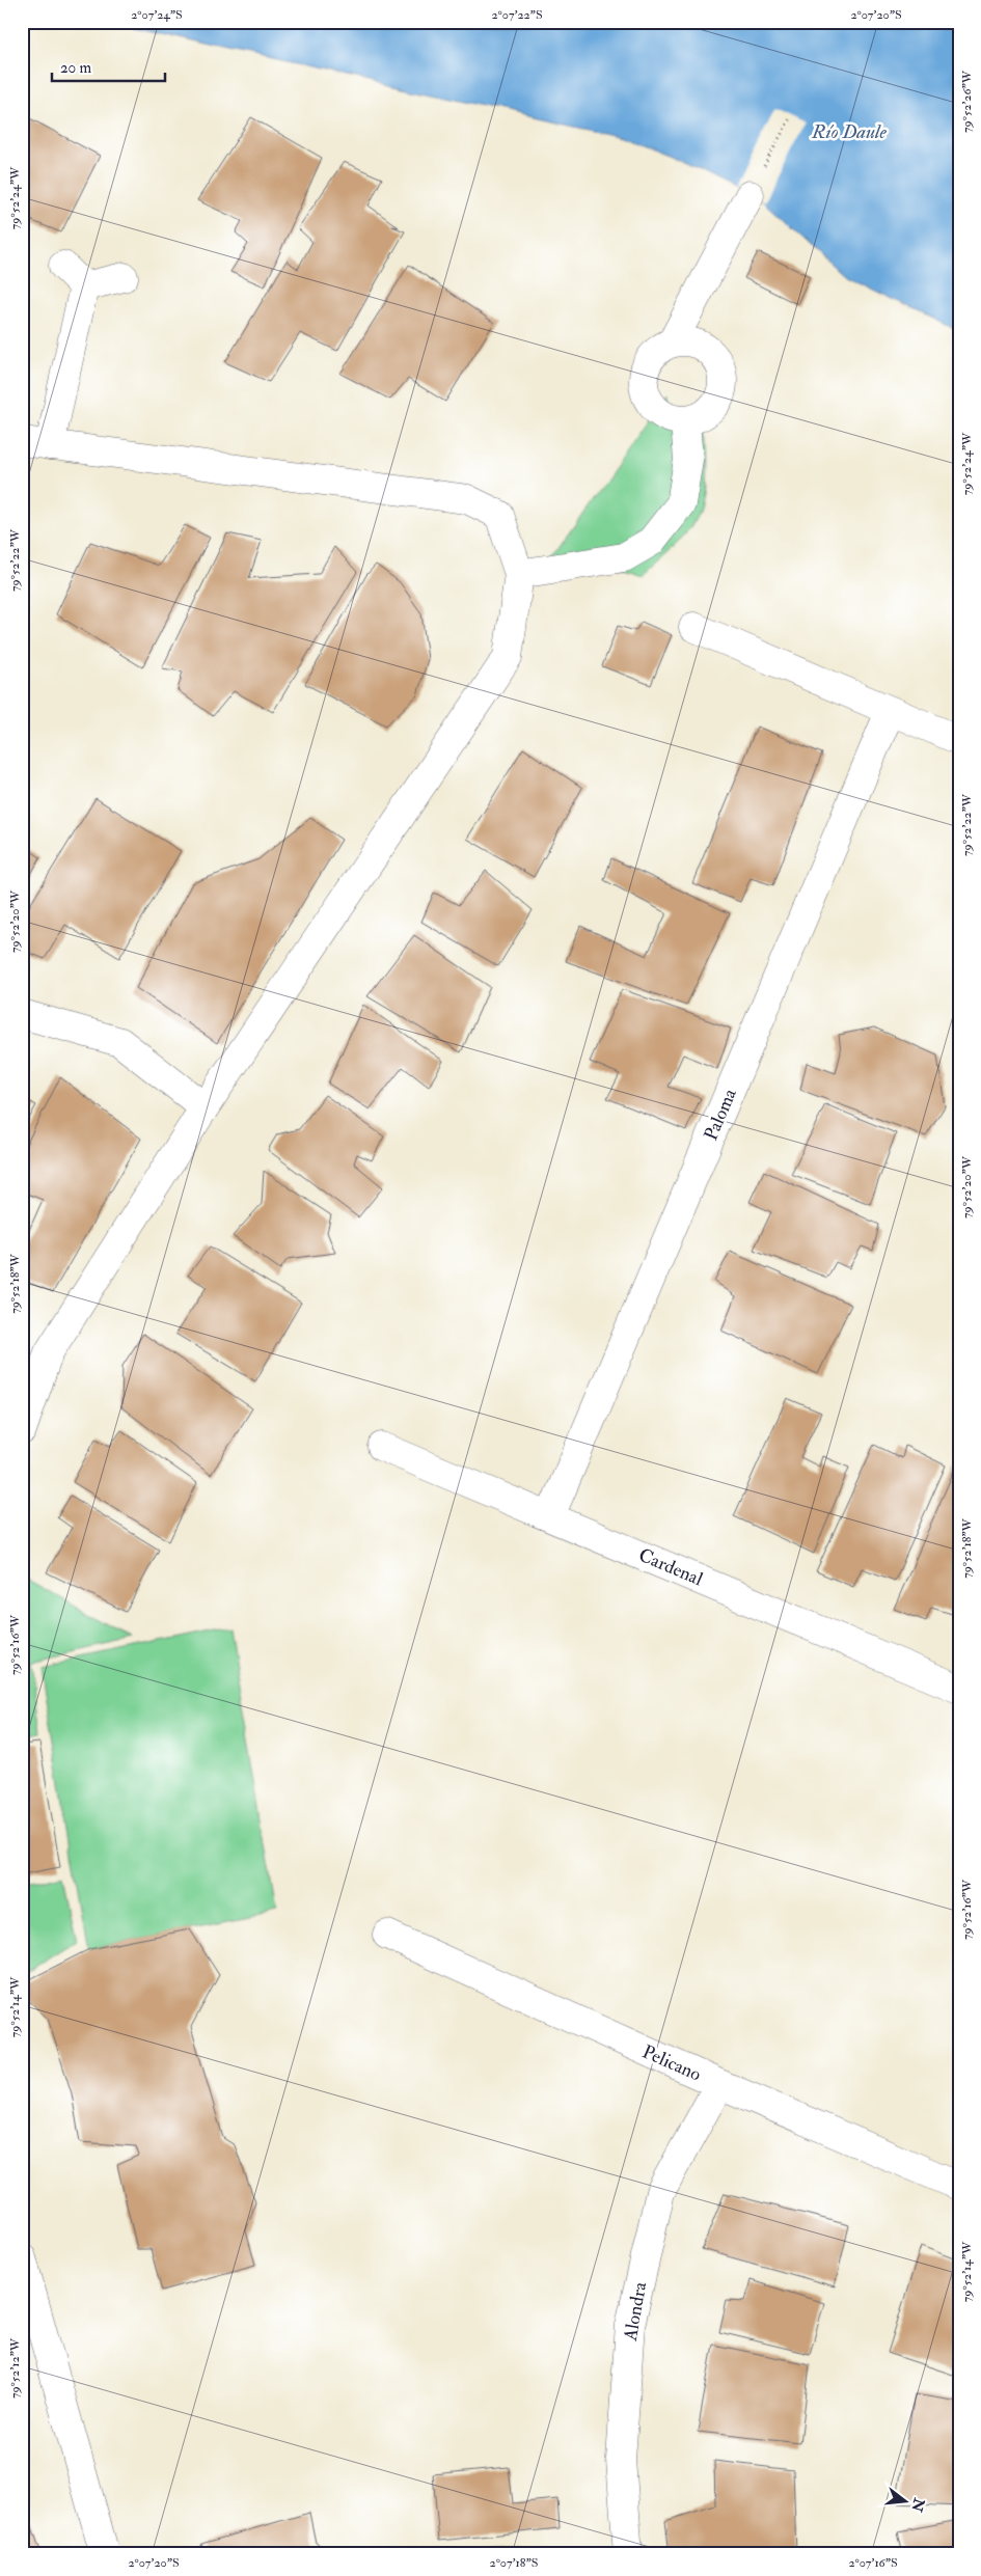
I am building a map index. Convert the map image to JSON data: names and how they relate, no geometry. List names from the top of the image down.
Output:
{
  "streets": {
    "street": [
      "Paloma",
      "Cardenal",
      "Pelicano",
      "Alondra"
    ]
  },
  "crossings": [
    ["Paloma", "Cardenal"],
    ["Pelicano", "Alondra"]
  ],
  "water": ["Río Daule"],
  "scale_bar": "20 m",
  "north": "right",
  "coordinates": [
    "2°07'24\"S",
    "2°07'22\"S",
    "2°07'20\"S",
    "79°52'26\"W",
    "79°52'24\"W",
    "79°52'22\"W",
    "79°52'20\"W",
    "79°52'18\"W",
    "79°52'16\"W",
    "79°52'14\"W",
    "79°52'12\"W",
    "2°07'18\"S",
    "2°07'16\"S"
  ]
}
